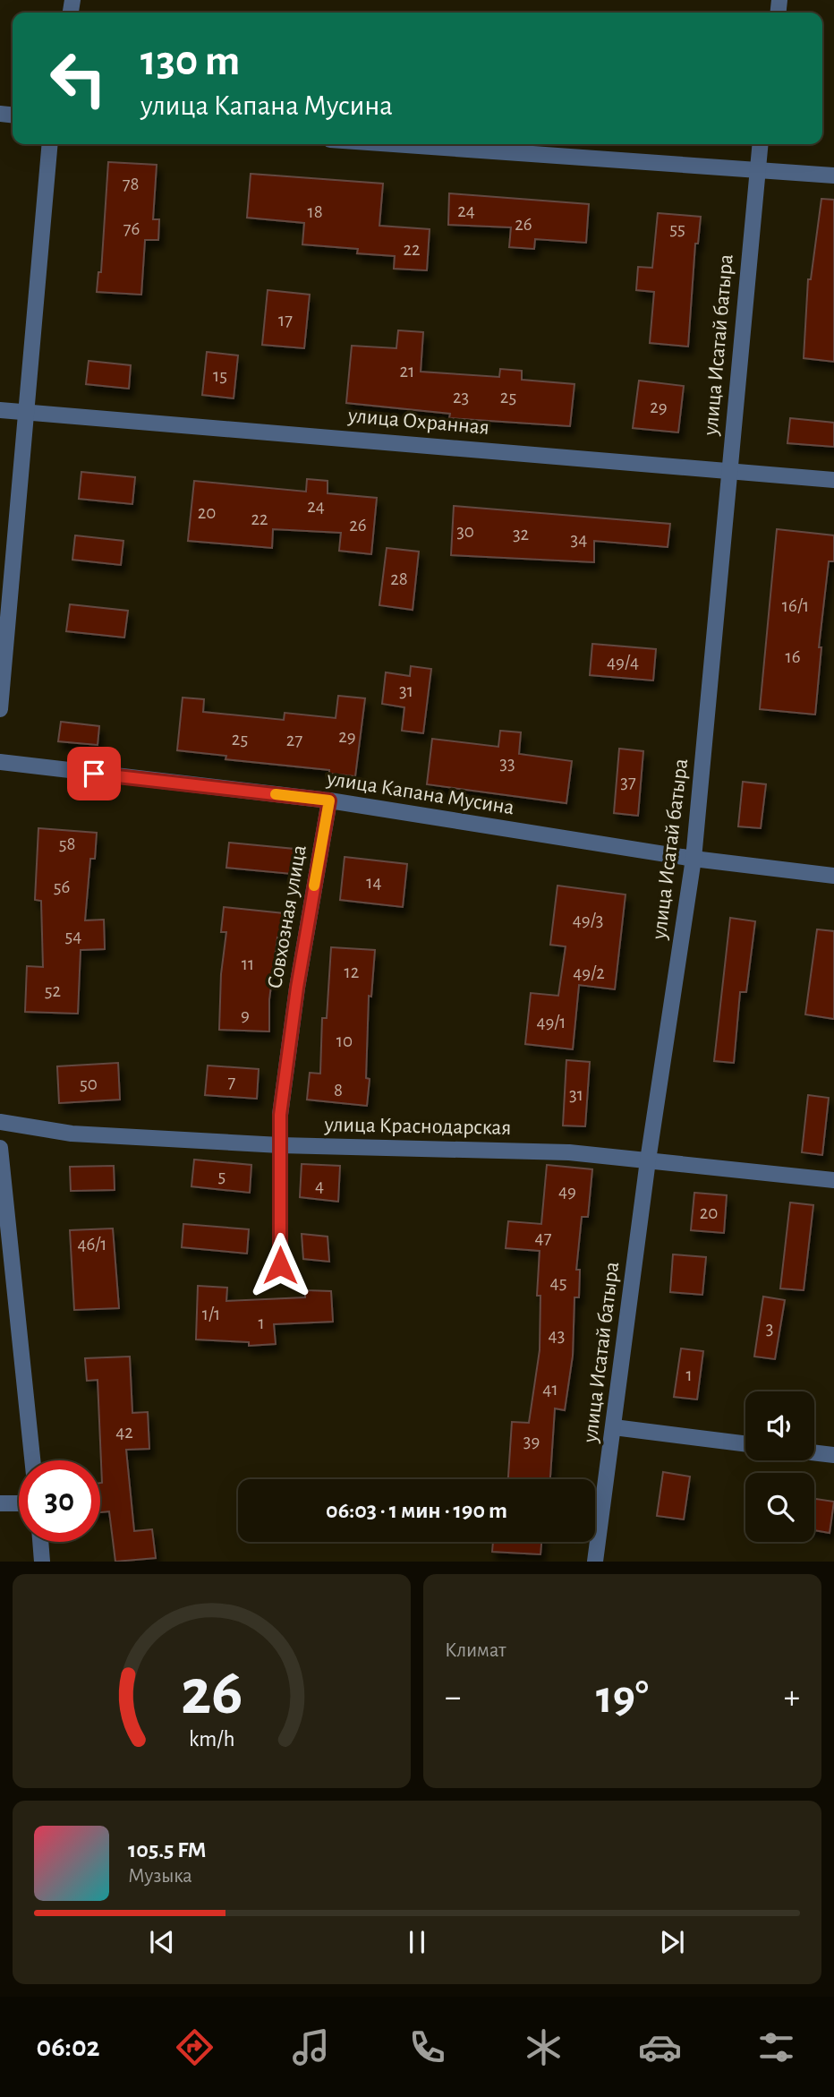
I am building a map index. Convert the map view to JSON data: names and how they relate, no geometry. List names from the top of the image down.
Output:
{
  "streets": {
    "street": [
      "улица Исатай батыра",
      "улица Охранная",
      "улица Капана Мусина",
      "Совхозная улица",
      "улица Краснодарская"
    ]
  },
  "crossings": [
    ["улица Исатай батыра", "улица Охранная"],
    ["улица Исатай батыра", "улица Капана Мусина"],
    ["улица Исатай батыра", "улица Краснодарская"],
    ["улица Капана Мусина", "Совхозная улица"],
    ["Совхозная улица", "улица Краснодарская"]
  ],
  "house_numbers": [
    "78",
    "24",
    "18",
    "26",
    "76",
    "55",
    "22",
    "17",
    "21",
    "15",
    "23",
    "25",
    "29",
    "24",
    "20",
    "22",
    "26",
    "30",
    "32",
    "34",
    "28",
    "16/1",
    "16",
    "49/4",
    "31",
    "29",
    "25",
    "27",
    "33",
    "37",
    "58",
    "14",
    "56",
    "49/3",
    "54",
    "11",
    "12",
    "49/2",
    "52",
    "9",
    "49/1",
    "10",
    "7",
    "50",
    "8",
    "31",
    "5",
    "4",
    "49",
    "20",
    "47",
    "46/1",
    "45",
    "1/1",
    "1",
    "3",
    "43",
    "1",
    "41",
    "42",
    "39"
  ],
  "page": {
    "turn": ["130 m", "улица Капана Мусина"],
    "limit": "30",
    "trip": "06:03 · 1 мин · 190 m",
    "tile": "Климат",
    "heat": ["−", "19°", "+"],
    "song": ["105.5 FM", "Музыка"],
    "tabs": "06:02",
    "gauge": ["26", "km/h"]
  }
}
